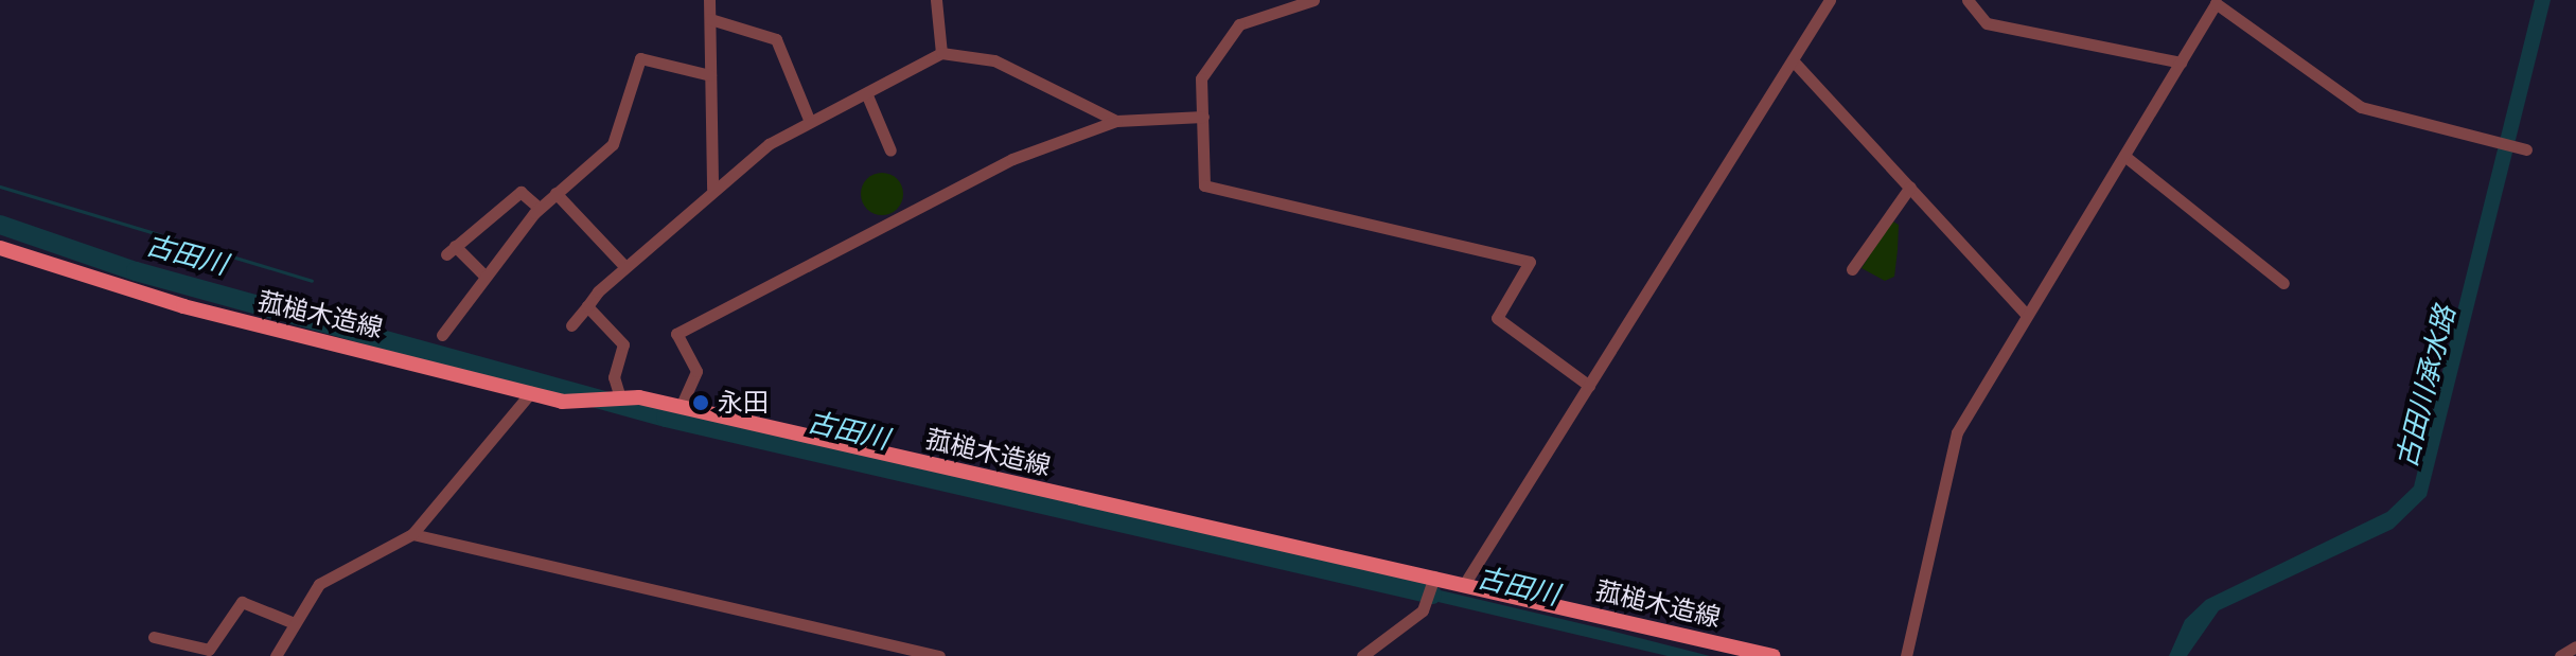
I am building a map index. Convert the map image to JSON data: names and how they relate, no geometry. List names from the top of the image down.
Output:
{
  "streets": {
    "main road": ["菰槌木造線"]
  },
  "water": ["古田川", "古田川承水路"],
  "places": ["永田"]
}
